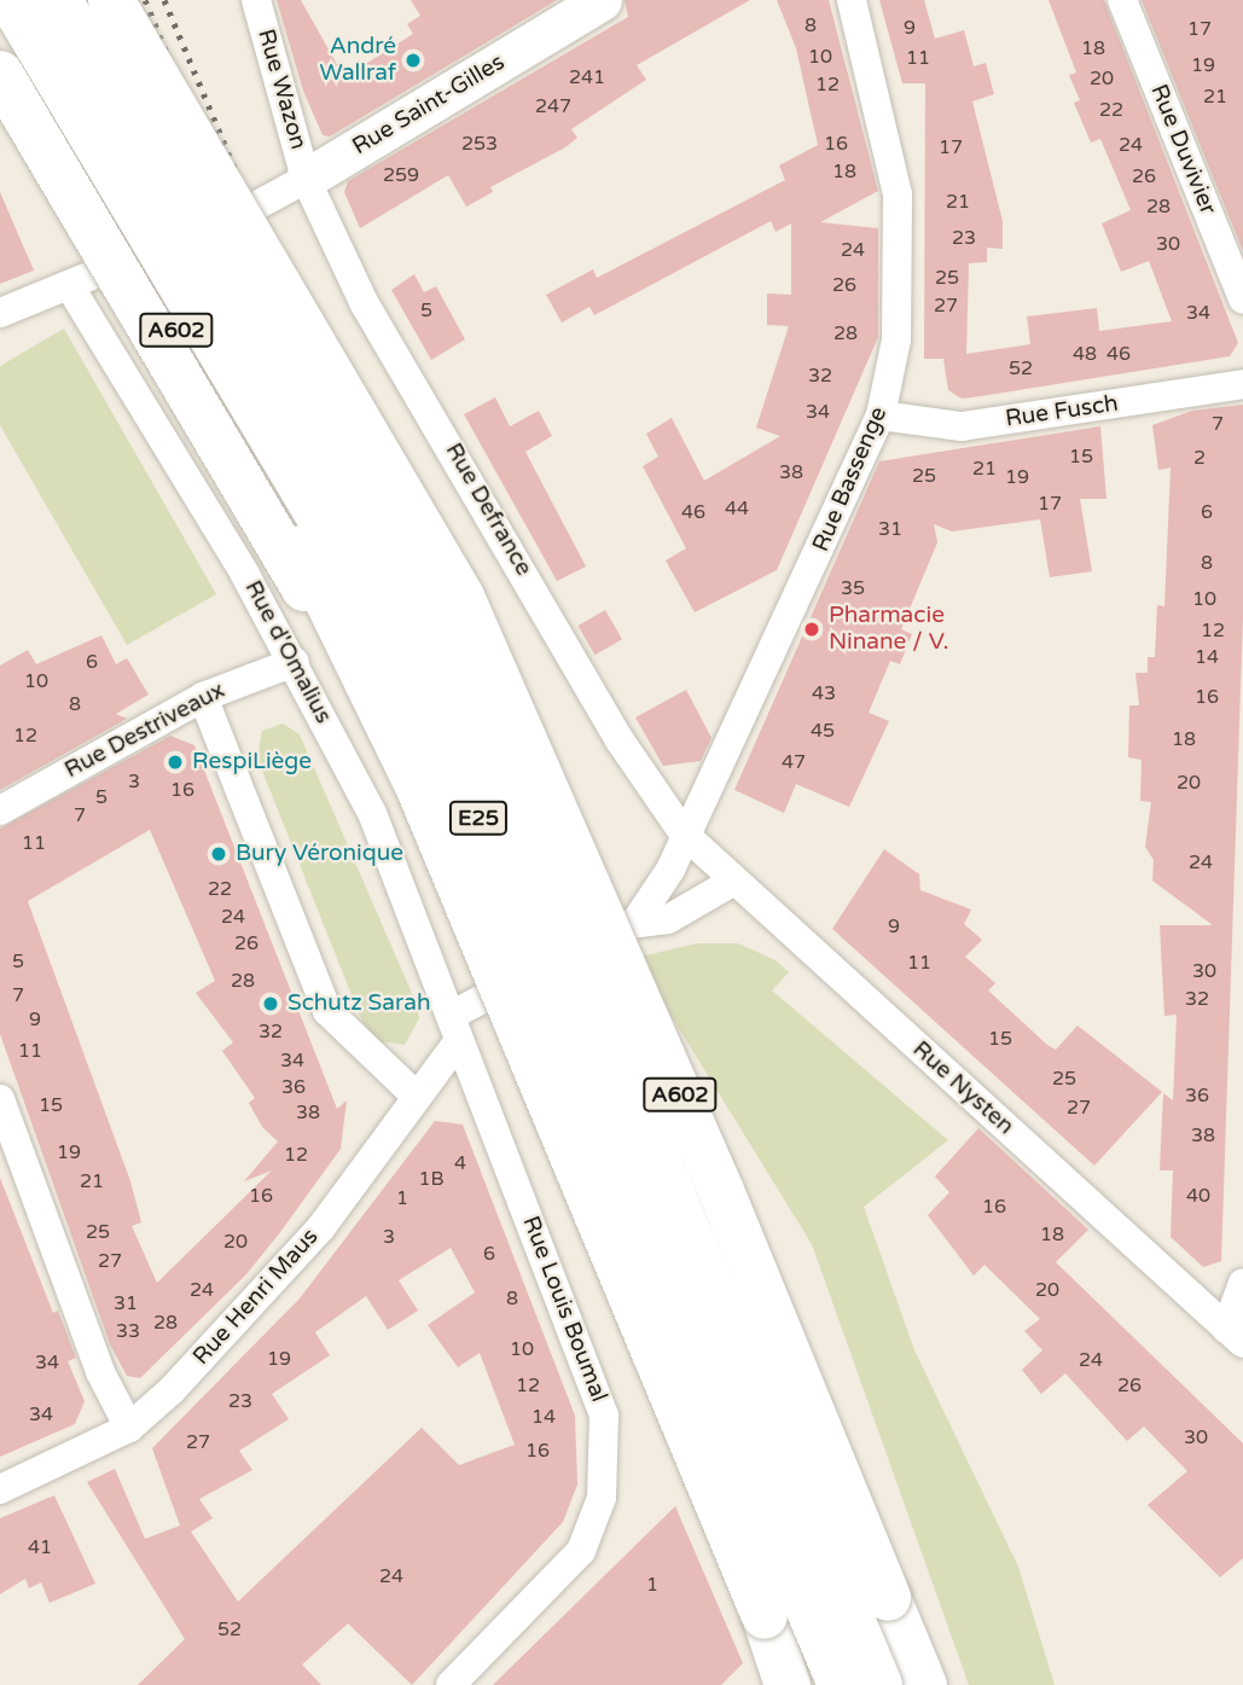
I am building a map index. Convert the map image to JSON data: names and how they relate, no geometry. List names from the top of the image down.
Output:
{
  "streets": {
    "highway": ["A602", "E25"],
    "street": [
      "Rue Wazon",
      "Rue Saint-Gilles",
      "Rue Duvivier",
      "Rue Fusch",
      "Rue Bassenge",
      "Rue Defrance",
      "Rue d'Omalius",
      "Rue Destriveaux",
      "Rue Nysten",
      "Rue Henri Maus",
      "Rue Louis Boumal"
    ]
  },
  "crossings": [
    ["Rue Wazon", "Rue Saint-Gilles"],
    ["Rue Wazon", "Rue Defrance"],
    ["Rue Saint-Gilles", "Rue Defrance"],
    ["A602", "E25"],
    ["Rue Fusch", "Rue Bassenge"],
    ["Rue Bassenge", "Rue Defrance"],
    ["Rue Bassenge", "Rue Nysten"],
    ["Rue Defrance", "Rue Nysten"],
    ["Rue d'Omalius", "Rue Destriveaux"],
    ["Rue d'Omalius", "Rue Henri Maus"],
    ["Rue d'Omalius", "Rue Louis Boumal"],
    ["Rue Henri Maus", "Rue Louis Boumal"]
  ],
  "places": [
    "André Wallraf",
    "Pharmacie Ninane / V.",
    "RespiLiège",
    "Bury Véronique",
    "Schutz Sarah"
  ],
  "house_numbers": [
    "8",
    "9",
    "17",
    "18",
    "10",
    "11",
    "19",
    "241",
    "20",
    "12",
    "21",
    "247",
    "22",
    "253",
    "16",
    "24",
    "17",
    "18",
    "259",
    "26",
    "21",
    "28",
    "23",
    "30",
    "24",
    "25",
    "26",
    "27",
    "5",
    "34",
    "28",
    "48",
    "46",
    "52",
    "32",
    "34",
    "7",
    "15",
    "2",
    "21",
    "38",
    "25",
    "19",
    "17",
    "44",
    "46",
    "6",
    "31",
    "8",
    "35",
    "10",
    "12",
    "14",
    "6",
    "10",
    "43",
    "16",
    "8",
    "45",
    "12",
    "18",
    "47",
    "3",
    "20",
    "16",
    "5",
    "7",
    "11",
    "24",
    "22",
    "24",
    "9",
    "26",
    "5",
    "11",
    "30",
    "28",
    "7",
    "32",
    "9",
    "32",
    "15",
    "11",
    "34",
    "25",
    "36",
    "36",
    "15",
    "27",
    "38",
    "38",
    "19",
    "12",
    "4",
    "1B",
    "21",
    "16",
    "40",
    "1",
    "16",
    "25",
    "18",
    "3",
    "20",
    "6",
    "27",
    "24",
    "20",
    "8",
    "31",
    "28",
    "33",
    "10",
    "19",
    "24",
    "34",
    "12",
    "26",
    "23",
    "34",
    "14",
    "30",
    "27",
    "16",
    "41",
    "24",
    "1",
    "52"
  ]
}
